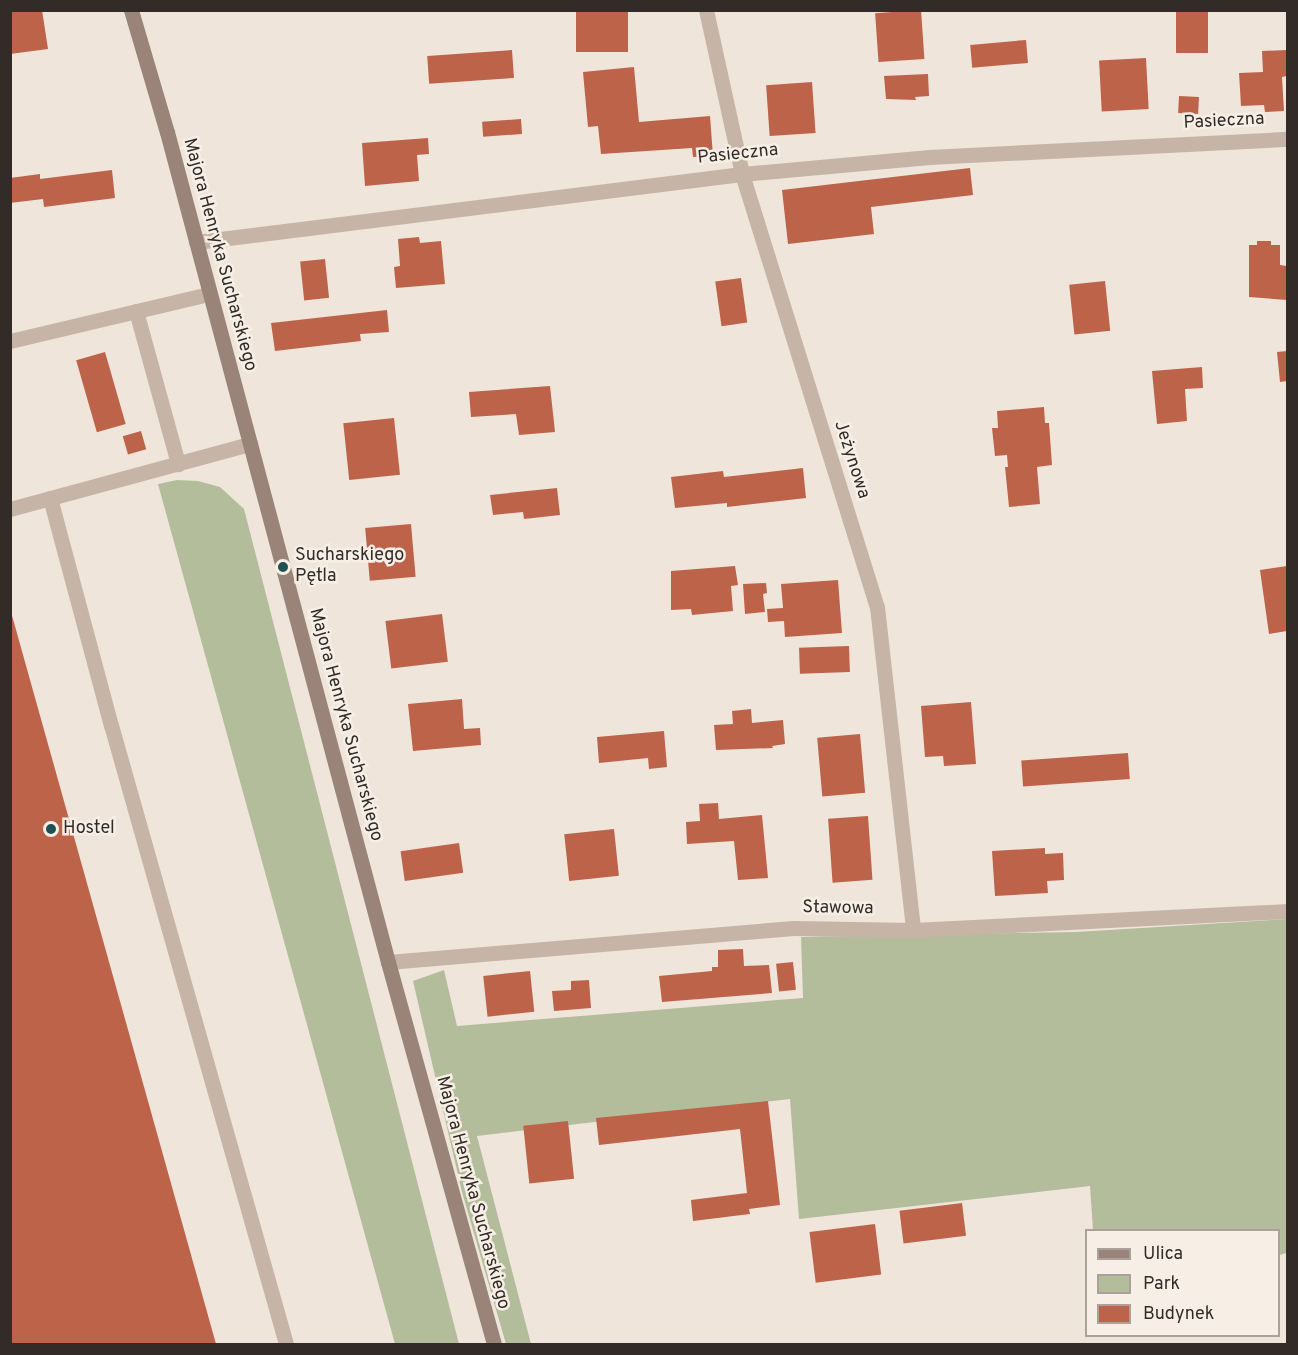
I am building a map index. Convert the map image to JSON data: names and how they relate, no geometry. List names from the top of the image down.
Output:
{
  "streets": {
    "street": [
      "Pasieczna",
      "Majora Henryka Sucharskiego",
      "Jeżynowa",
      "Stawowa"
    ]
  },
  "crossings": [
    ["Pasieczna", "Majora Henryka Sucharskiego"],
    ["Pasieczna", "Jeżynowa"],
    ["Majora Henryka Sucharskiego", "Stawowa"],
    ["Jeżynowa", "Stawowa"]
  ],
  "places": ["Sucharskiego Pętla", "Hostel"],
  "legend": ["Ulica", "Park", "Budynek"]
}
